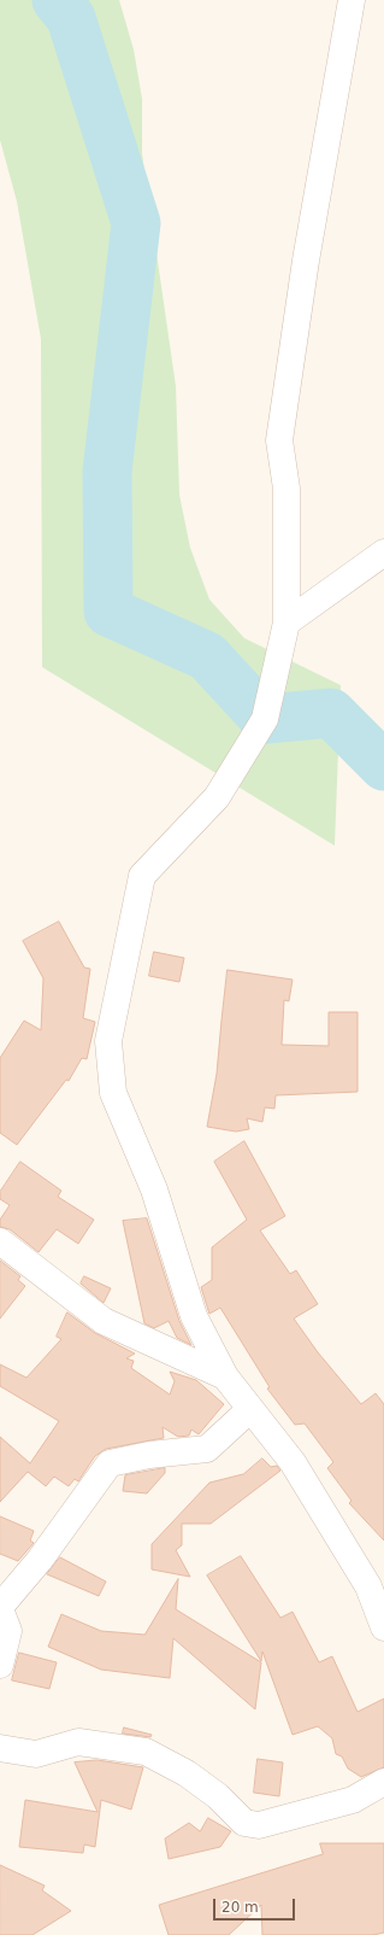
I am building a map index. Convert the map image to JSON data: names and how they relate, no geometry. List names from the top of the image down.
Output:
{
  "scale_bar": "20 m"
}
